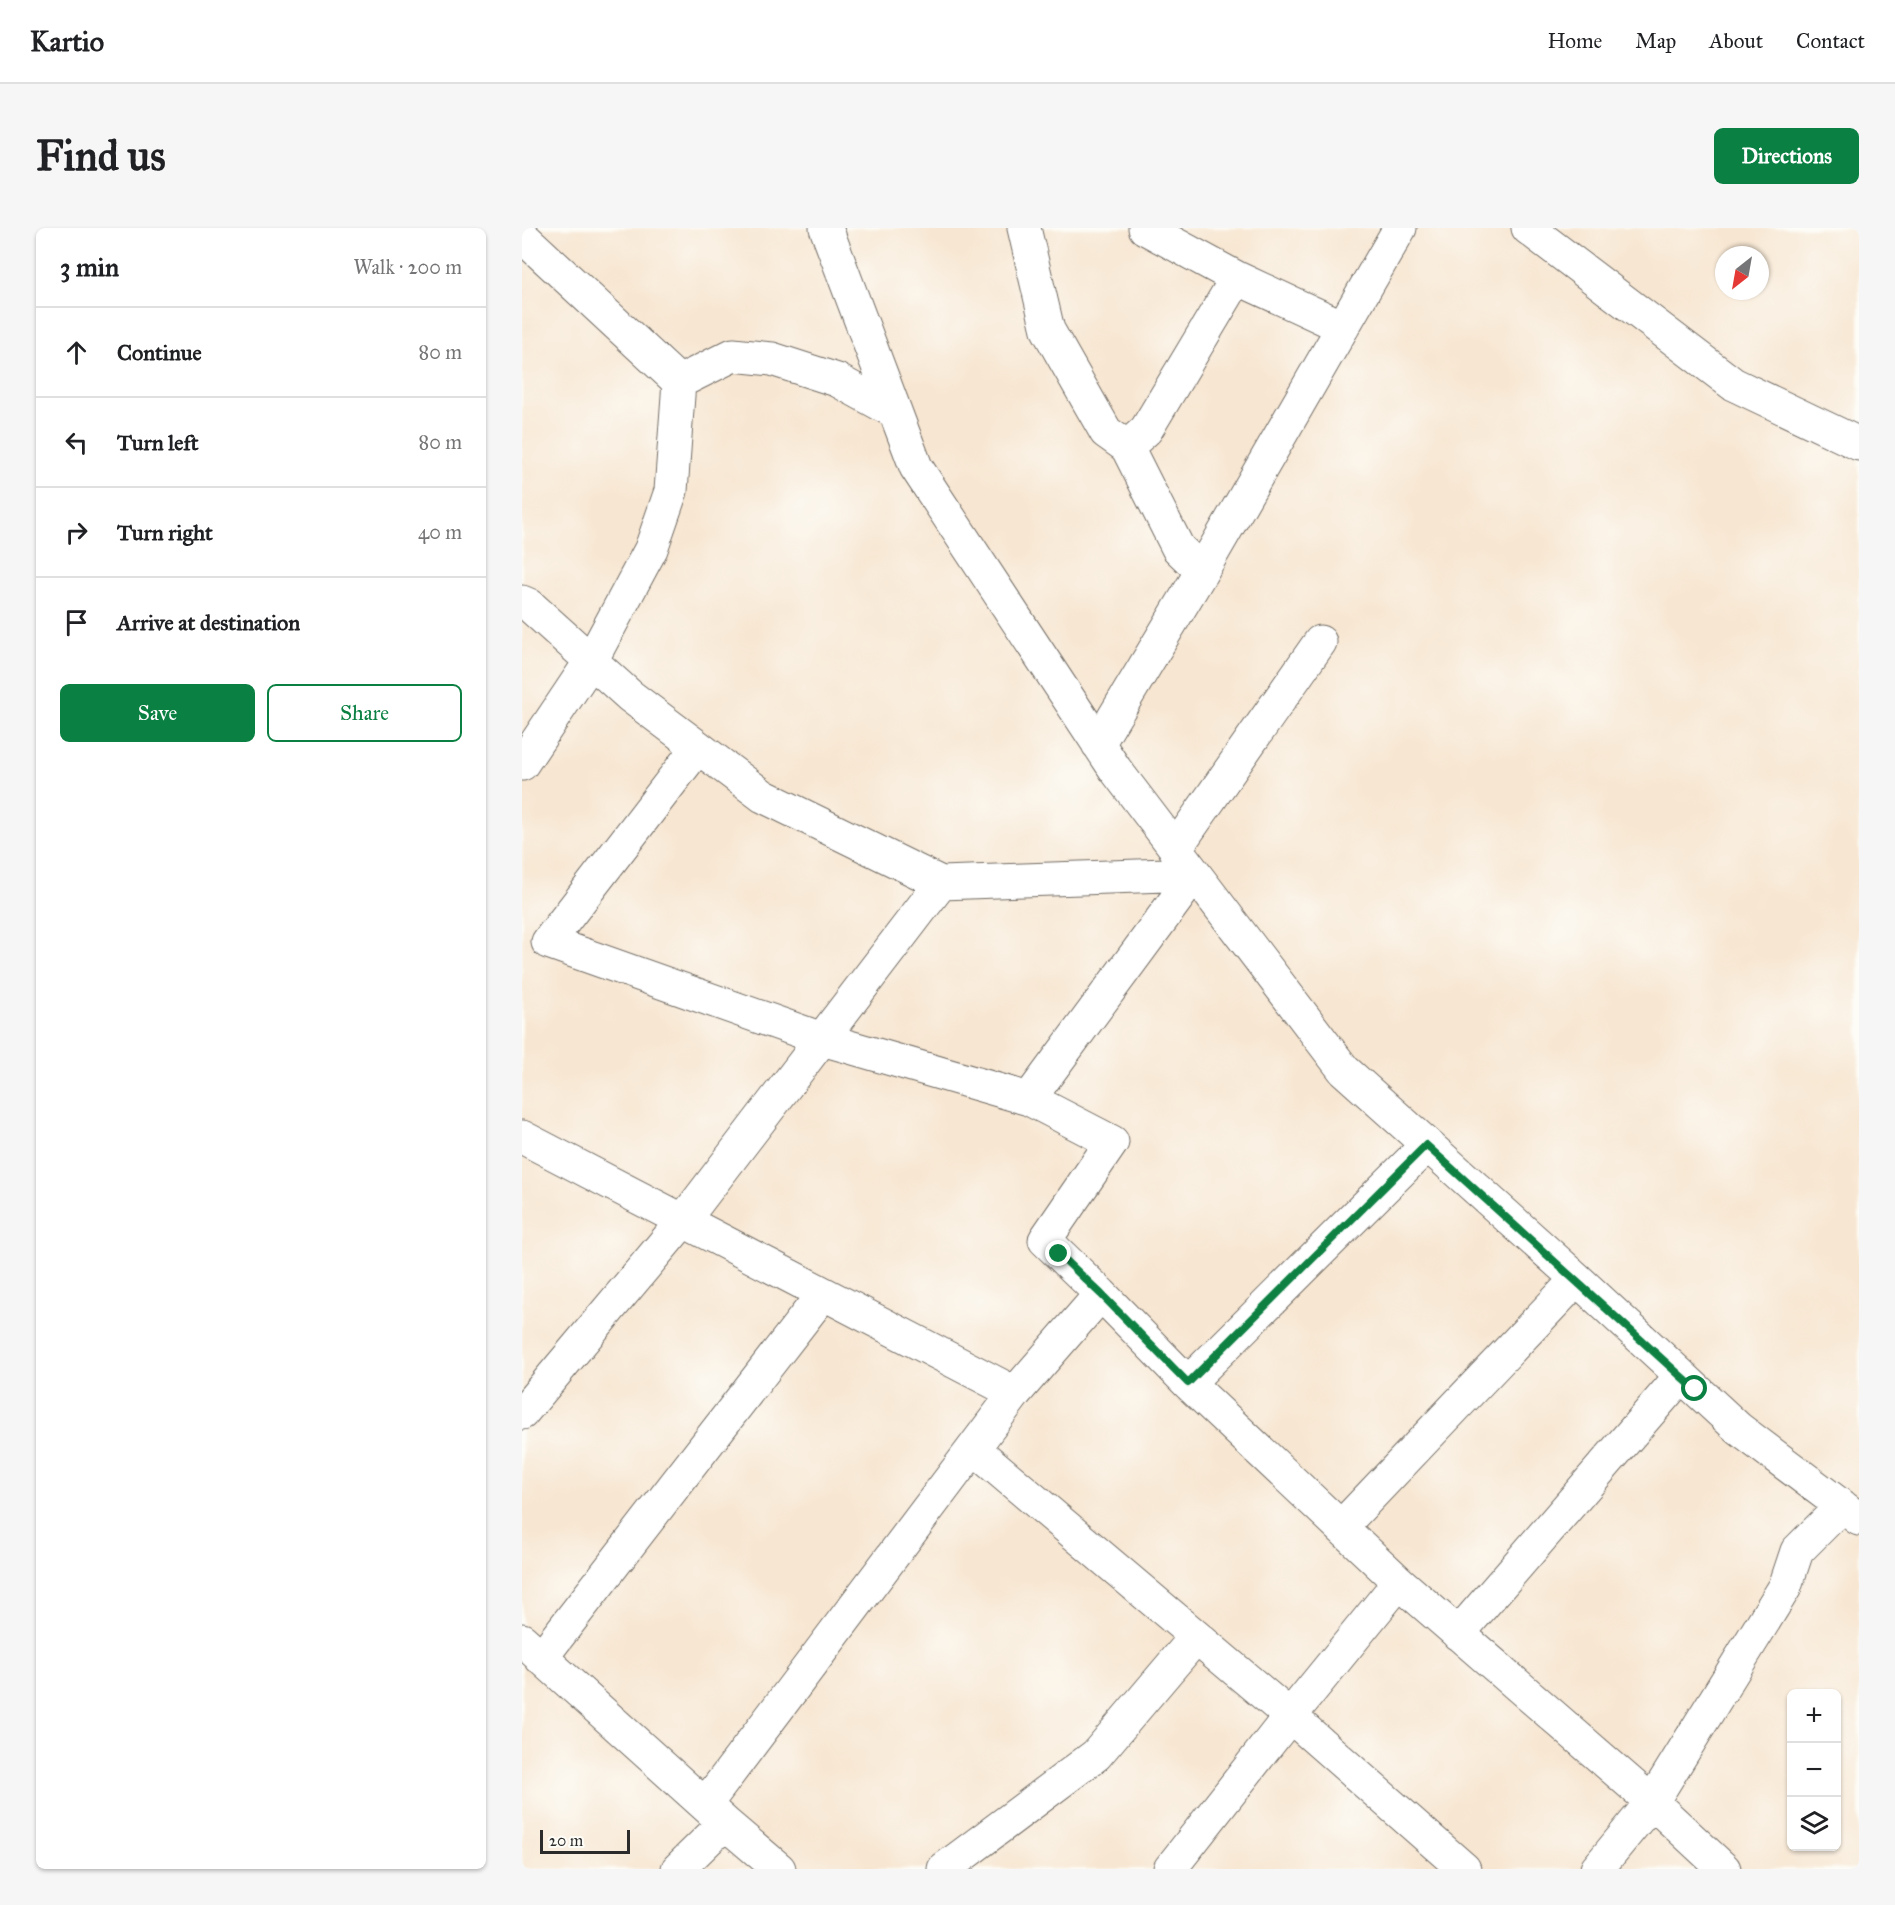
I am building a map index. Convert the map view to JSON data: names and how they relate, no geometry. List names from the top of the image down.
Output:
{
  "scale_bar": "20 m",
  "north": "bottom left",
  "page": {
    "header": "Kartio",
    "nav": [
      "Home",
      "Map",
      "About",
      "Contact"
    ],
    "buttons": [
      "Directions",
      ["Save", "Share"]
    ],
    "title": "Find us",
    "heading": ["3 min", "Walk · 200 m"],
    "list": [
      ["Continue", "80 m"],
      ["Turn left", "80 m"],
      ["Turn right", "40 m"],
      "Arrive at destination"
    ],
    "map_buttons": ["+", "−"],
    "scale": "20 m"
  }
}
